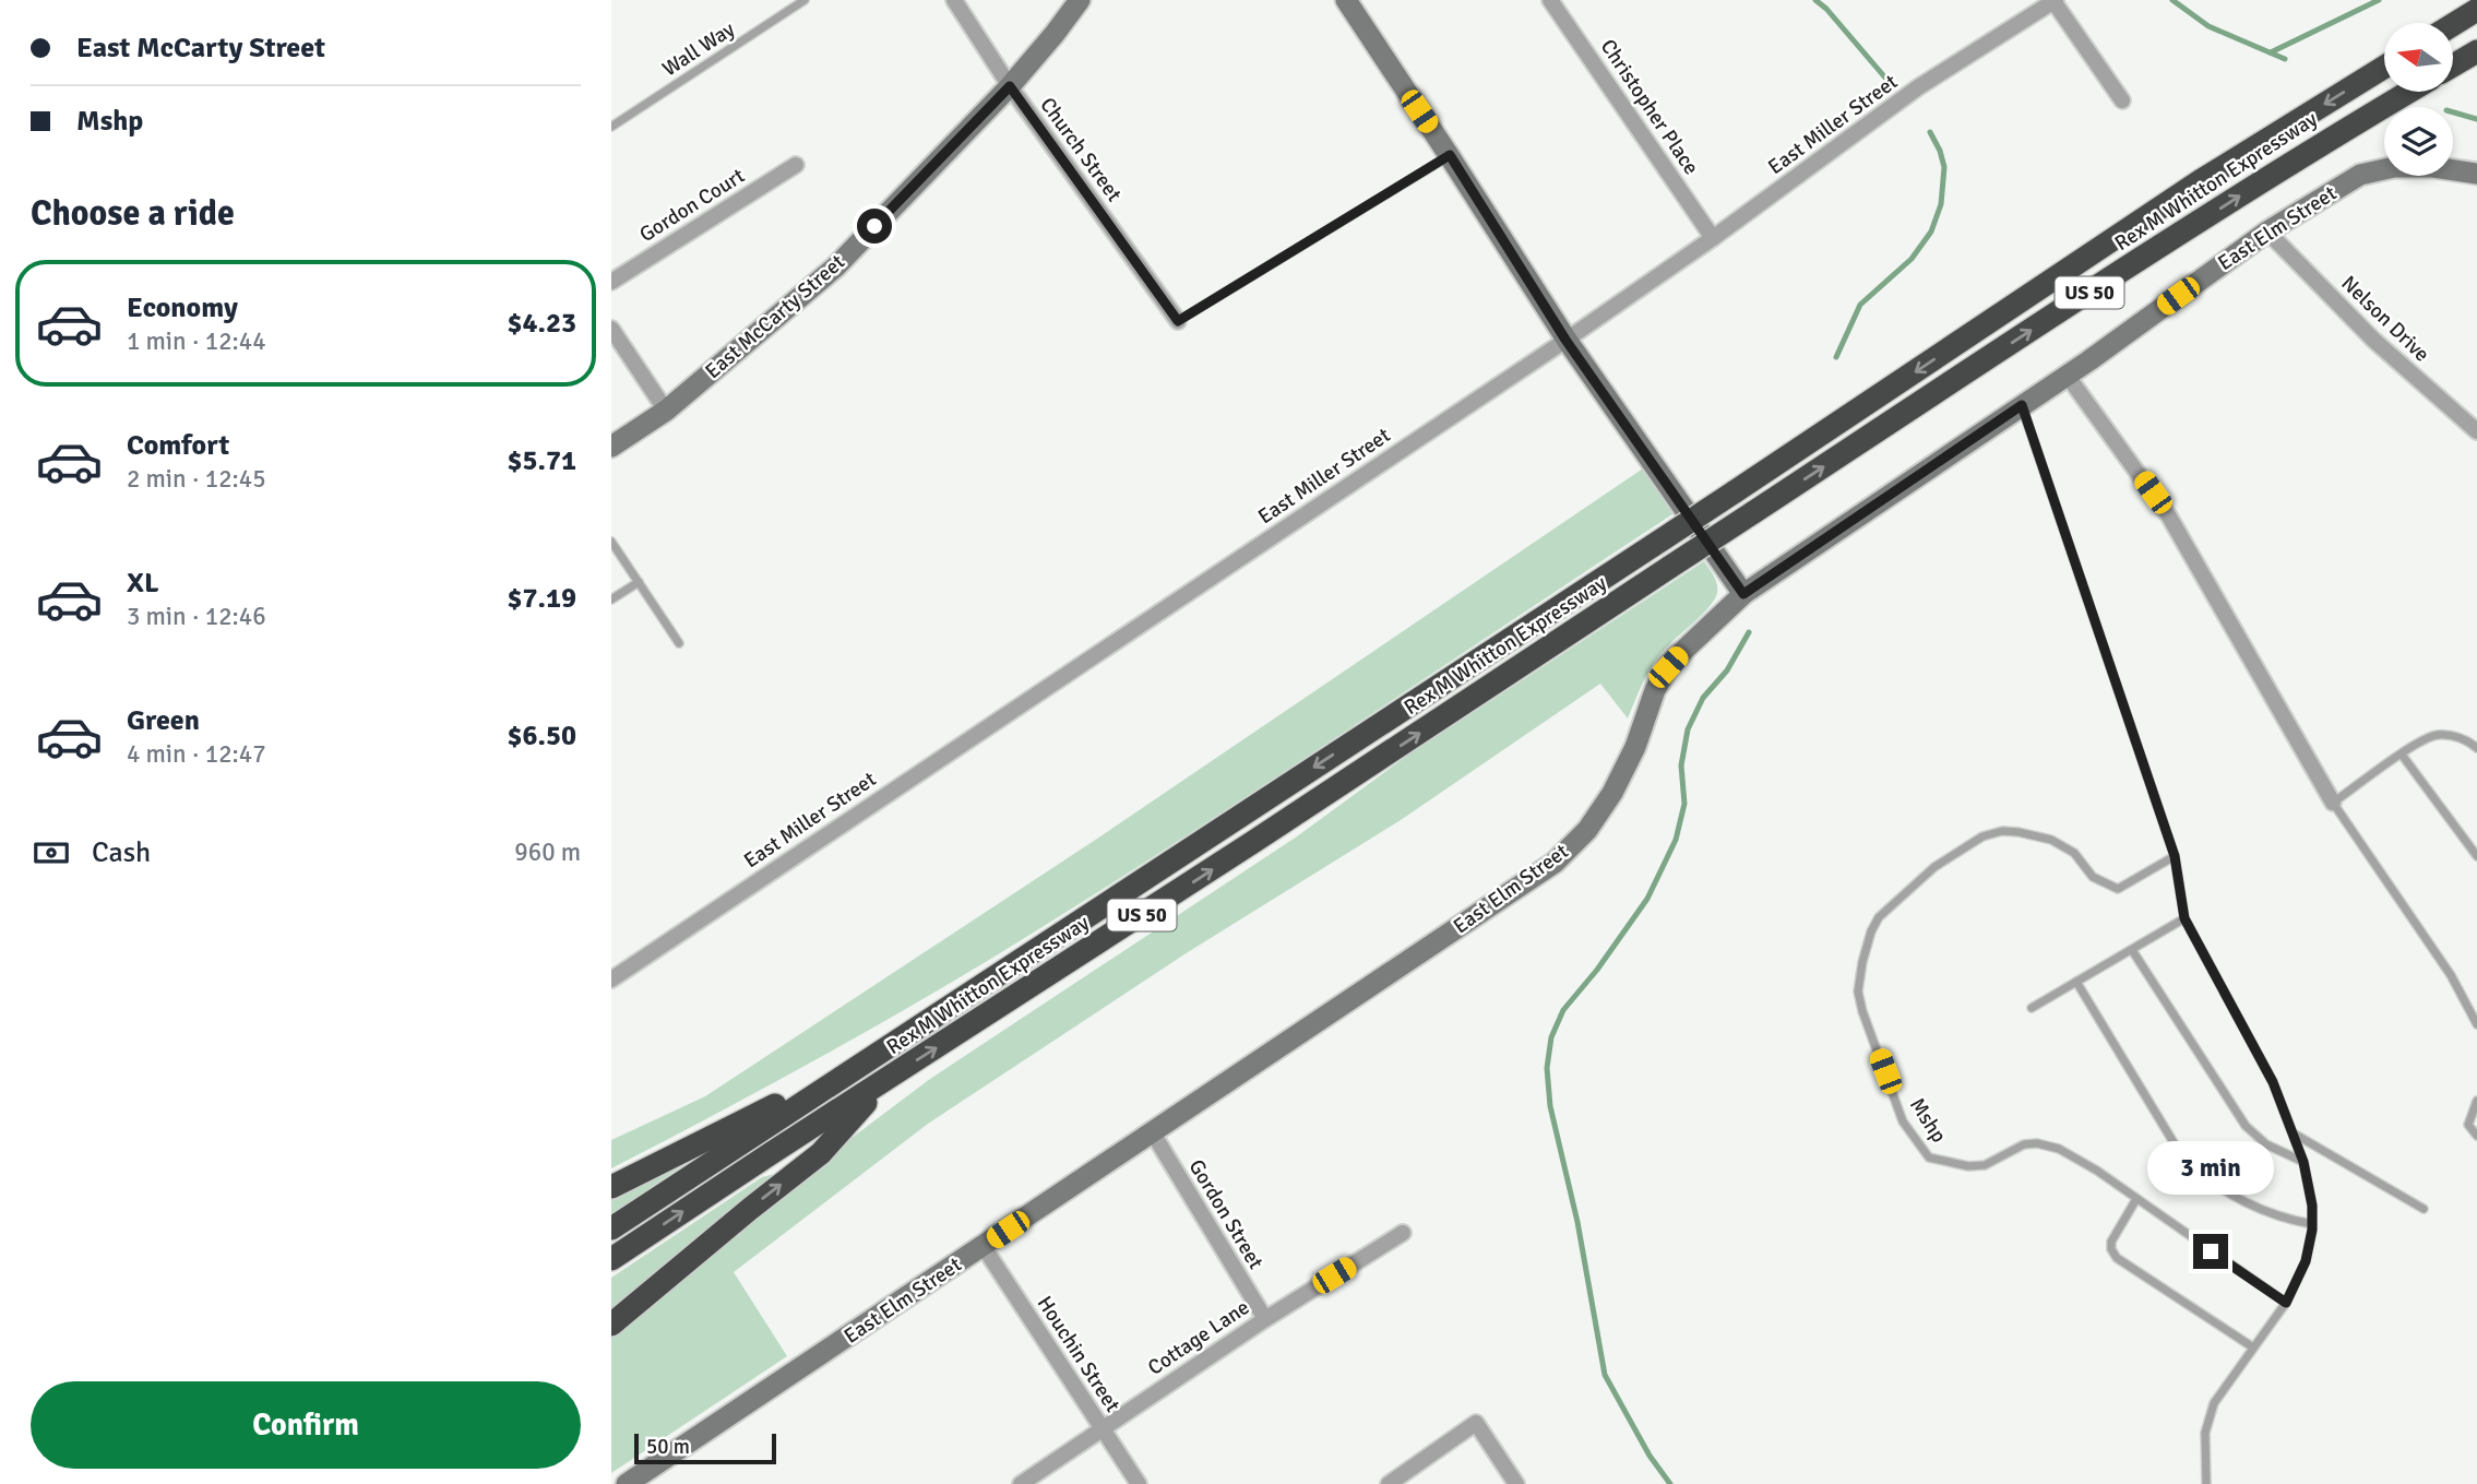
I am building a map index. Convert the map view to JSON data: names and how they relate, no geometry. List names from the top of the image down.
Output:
{
  "streets": {
    "highway": ["Rex M Whitton Expressway", "US 50"],
    "street": [
      "Christopher Place",
      "East Miller Street",
      "Church Street",
      "Gordon Court",
      "East Elm Street",
      "East McCarty Street",
      "Nelson Drive",
      "Gordon Street",
      "Cottage Lane",
      "Houchin Street"
    ],
    "lane": ["Wall Way", "Mshp"]
  },
  "crossings": [
    ["Christopher Place", "East Miller Street"],
    ["Church Street", "East McCarty Street"],
    ["East Elm Street", "Nelson Drive"],
    ["East Elm Street", "Gordon Street"],
    ["East Elm Street", "Houchin Street"],
    ["Gordon Street", "Cottage Lane"],
    ["Cottage Lane", "Houchin Street"]
  ],
  "scale_bar": "50 m",
  "north": "left",
  "page": {
    "banner": ["East McCarty Street", "Mshp"],
    "heading": "Choose a ride",
    "list": [
      {
        "name": "Economy",
        "note": "1 min · 12:44",
        "value": "$4.23"
      },
      {
        "name": "Comfort",
        "note": "2 min · 12:45",
        "value": "$5.71"
      },
      {
        "name": "XL",
        "note": "3 min · 12:46",
        "value": "$7.19"
      },
      {
        "name": "Green",
        "note": "4 min · 12:47",
        "value": "$6.50"
      }
    ],
    "pay": ["Cash", "960 m"],
    "bubble": "3 min",
    "buttons": "Confirm",
    "scale": "50 m"
  }
}
